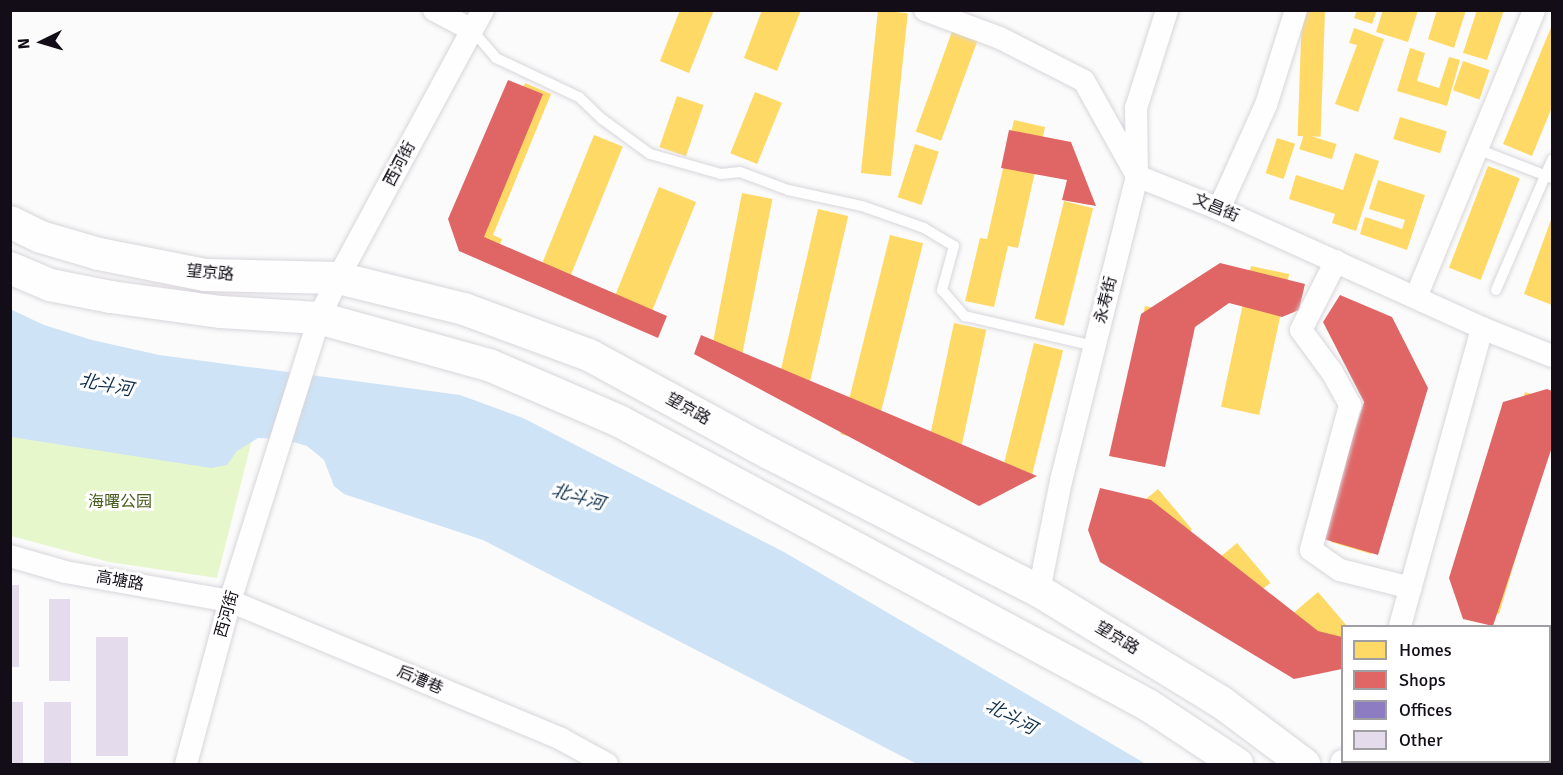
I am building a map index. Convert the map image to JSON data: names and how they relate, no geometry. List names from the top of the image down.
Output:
{
  "streets": {
    "main road": ["望京路"],
    "street": [
      "西河街",
      "文昌街",
      "永寿街",
      "高塘路",
      "后漕巷"
    ]
  },
  "crossings": [
    ["西河街", "望京路"],
    ["西河街", "高塘路"],
    ["西河街", "后漕巷"],
    ["文昌街", "永寿街"],
    ["望京路", "永寿街"],
    ["高塘路", "后漕巷"]
  ],
  "water": ["北斗河"],
  "parks": ["海曙公园"],
  "legend": [
    "Homes",
    "Shops",
    "Offices",
    "Other"
  ],
  "north": "left"
}
